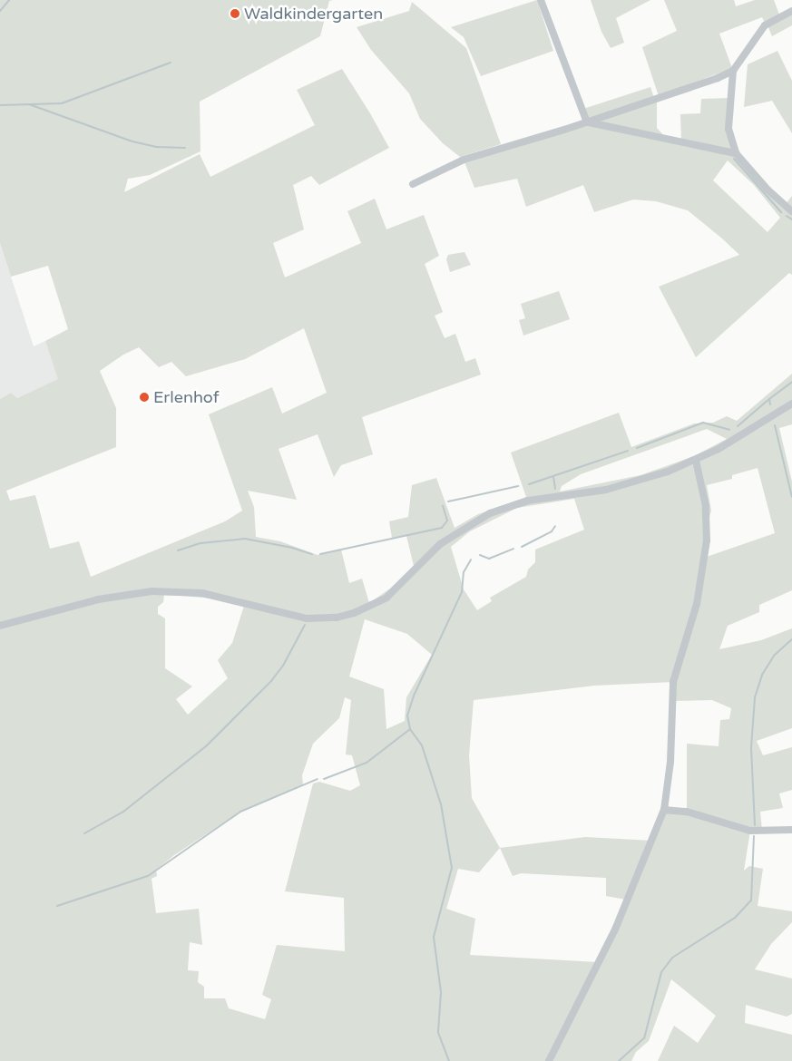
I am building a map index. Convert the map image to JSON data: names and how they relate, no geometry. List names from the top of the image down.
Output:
{
  "places": ["Waldkindergarten", "Erlenhof"]
}
